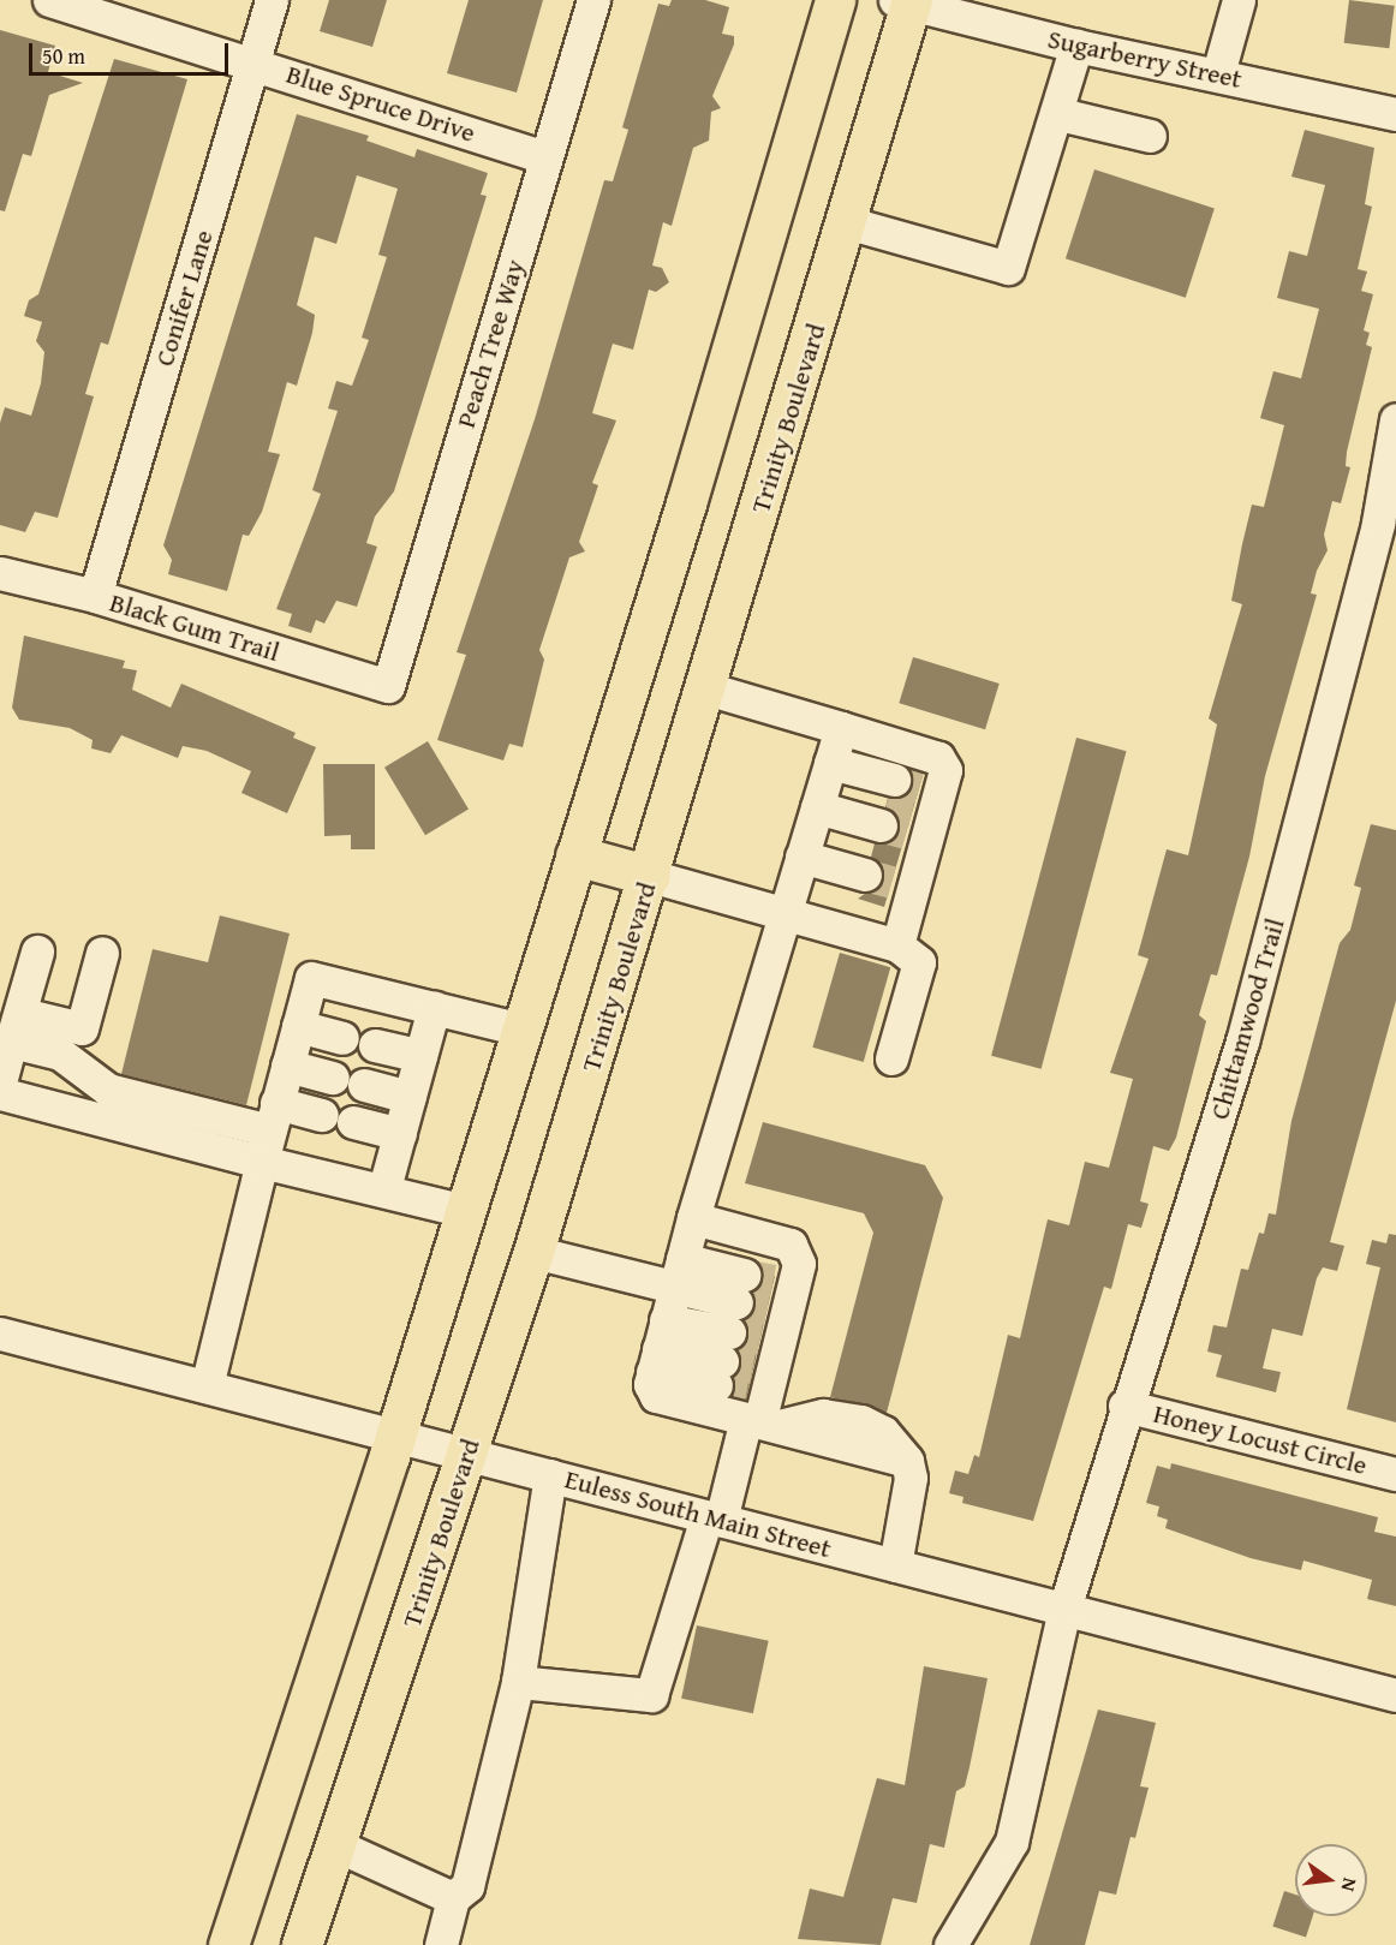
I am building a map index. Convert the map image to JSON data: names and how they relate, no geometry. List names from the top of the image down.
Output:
{
  "streets": {
    "main road": ["Trinity Boulevard"],
    "street": [
      "Sugarberry Street",
      "Blue Spruce Drive",
      "Conifer Lane",
      "Peach Tree Way",
      "Black Gum Trail",
      "Chittamwood Trail",
      "Honey Locust Circle",
      "Euless South Main Street"
    ]
  },
  "crossings": [
    ["Sugarberry Street", "Trinity Boulevard"],
    ["Blue Spruce Drive", "Conifer Lane"],
    ["Blue Spruce Drive", "Peach Tree Way"],
    ["Conifer Lane", "Black Gum Trail"],
    ["Peach Tree Way", "Black Gum Trail"],
    ["Trinity Boulevard", "Euless South Main Street"],
    ["Chittamwood Trail", "Honey Locust Circle"],
    ["Chittamwood Trail", "Euless South Main Street"]
  ],
  "scale_bar": "50 m",
  "north": "right"
}
